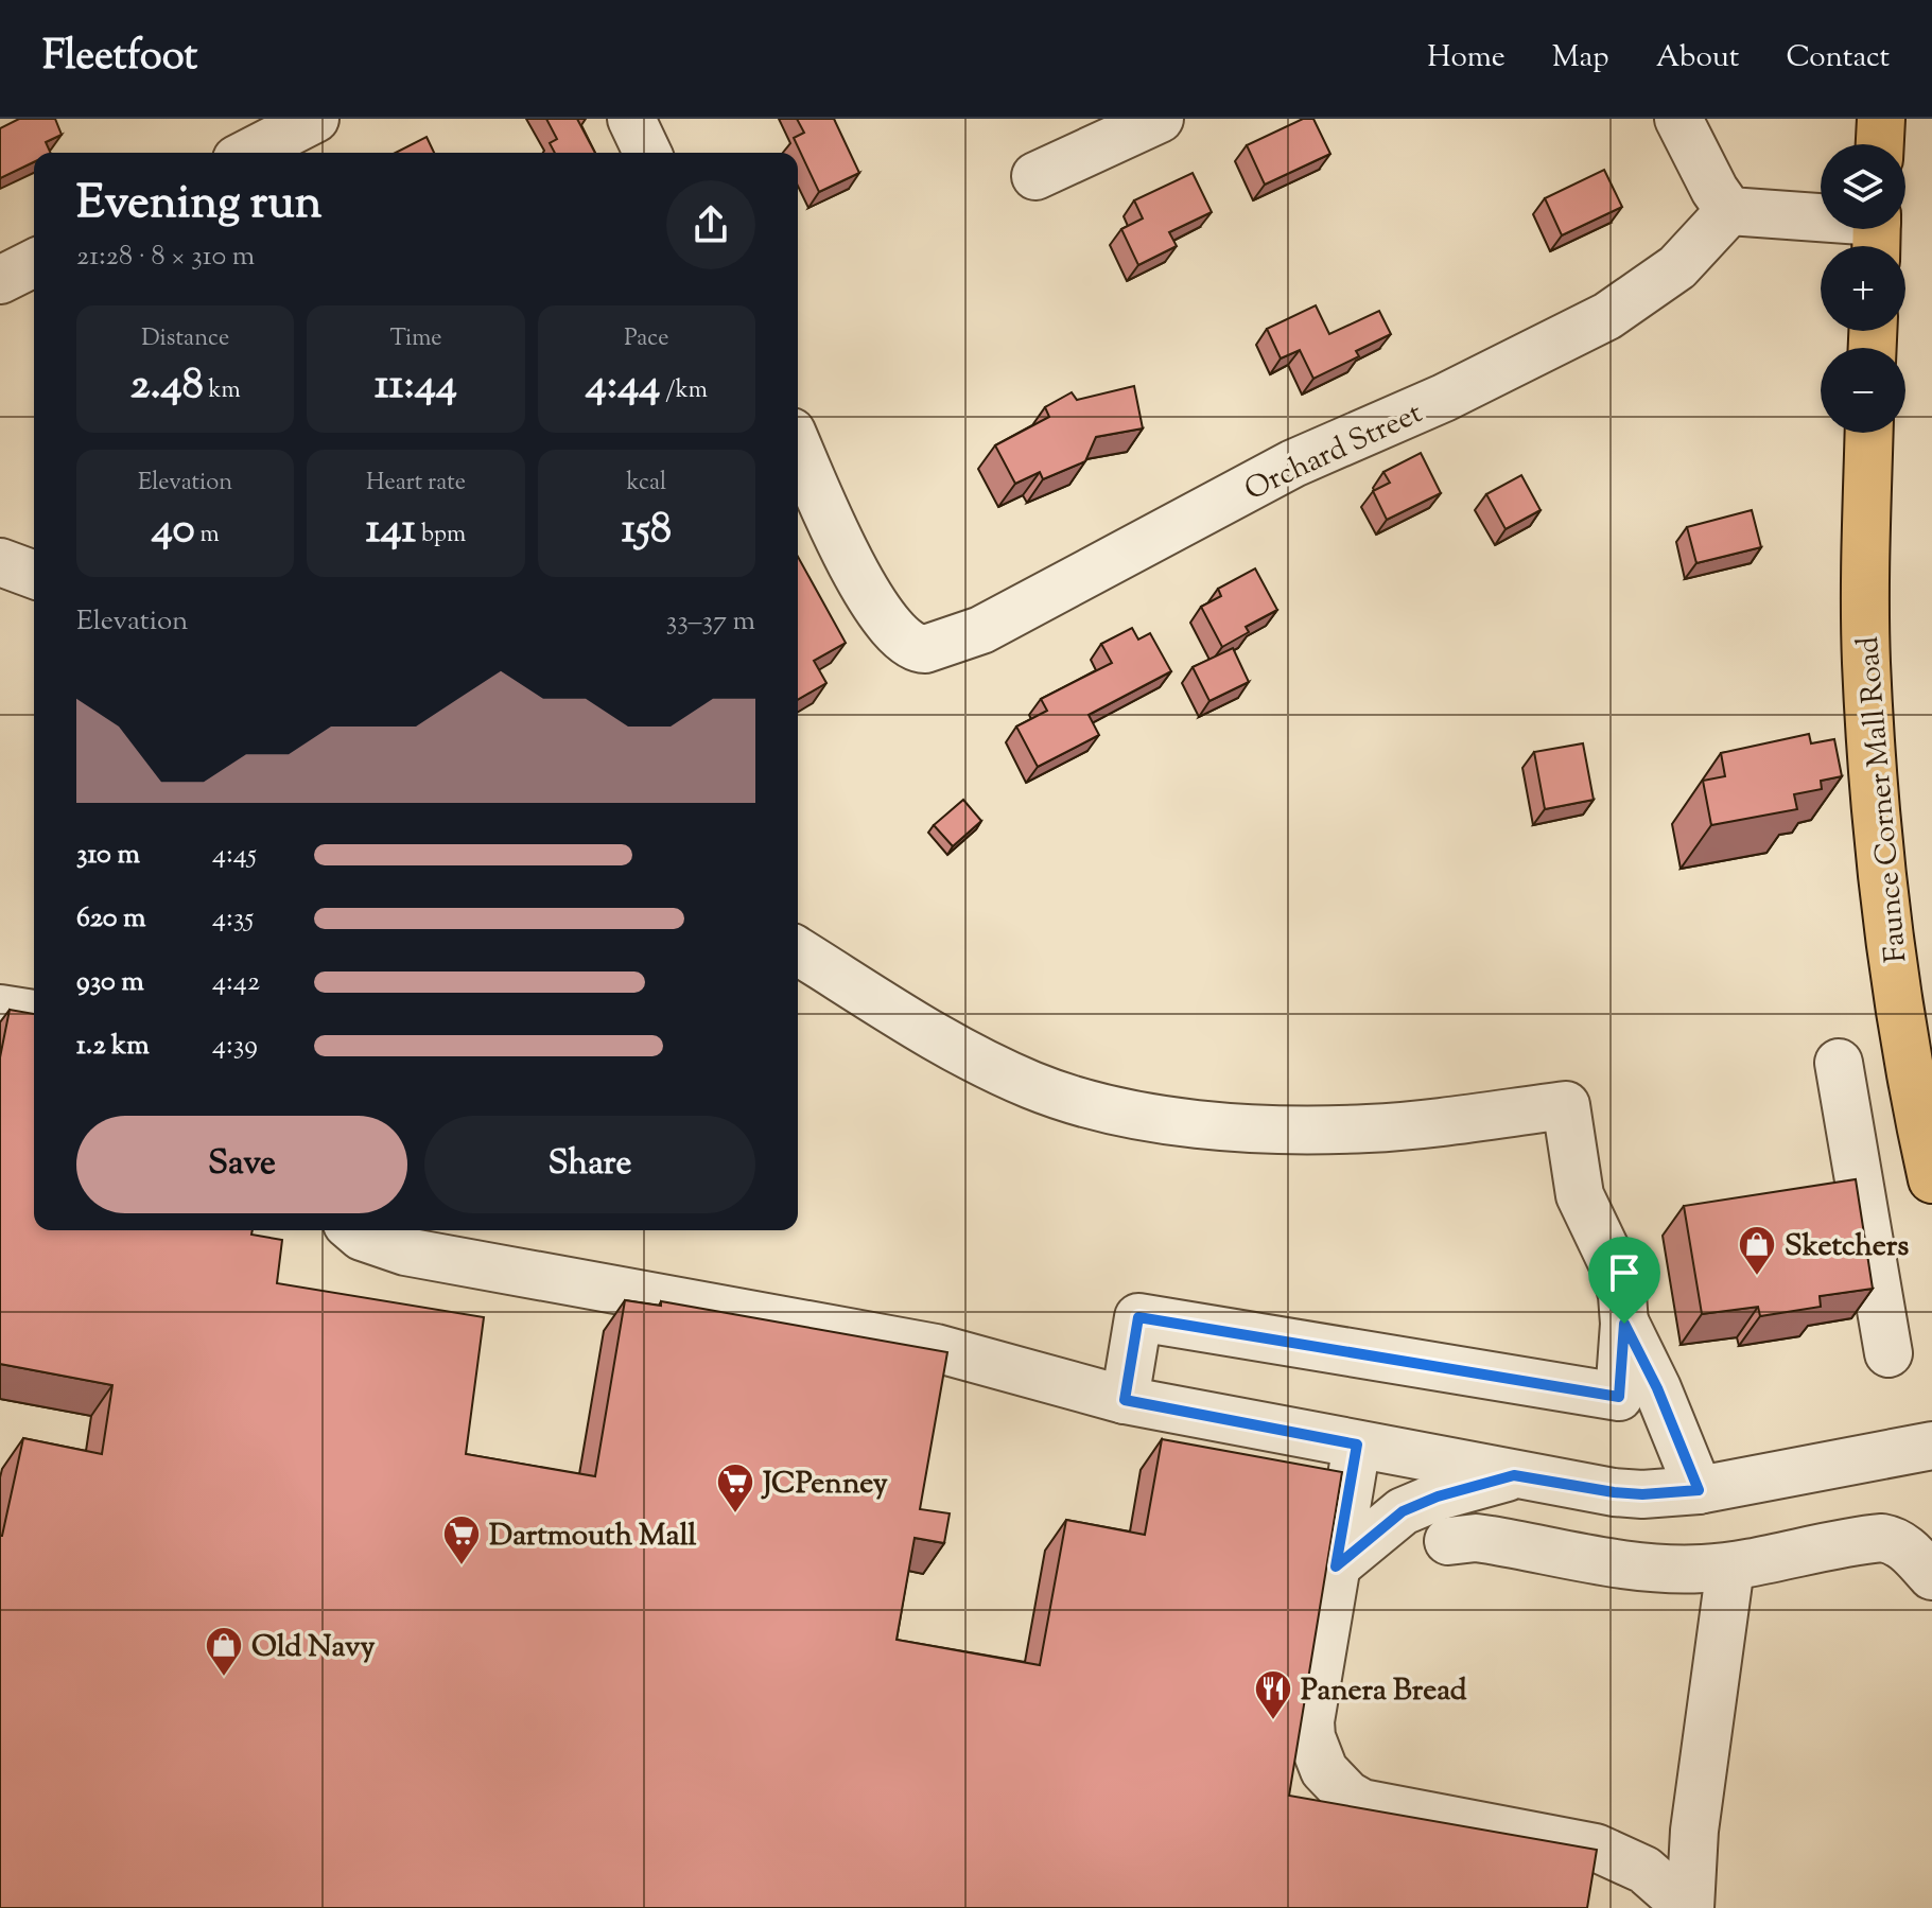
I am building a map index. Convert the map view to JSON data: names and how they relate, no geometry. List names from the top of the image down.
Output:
{
  "streets": {
    "main road": ["Faunce Corner Mall Road"],
    "street": ["Orchard Street"]
  },
  "places": {
    "shop": ["Sketchers", "Old Navy"],
    "supermarket": ["JCPenney", "Dartmouth Mall"],
    "restaurant": ["Panera Bread"]
  },
  "page": {
    "header": "Fleetfoot",
    "nav": [
      "Home",
      "Map",
      "About",
      "Contact"
    ],
    "map_buttons": ["+", "−"],
    "heading": ["Evening run", "21:28 · 8 × 310 m"],
    "stats": [
      ["Distance", "2.48 km"],
      ["Time", "11:44"],
      ["Pace", "4:44 /km"],
      ["Elevation", "40 m"],
      ["Heart rate", "141 bpm"],
      ["kcal", "158"]
    ],
    "chart": ["Elevation", "33–37 m"],
    "list": [
      {
        "name": "310 m",
        "note": "4:45"
      },
      {
        "name": "620 m",
        "note": "4:35"
      },
      {
        "name": "930 m",
        "note": "4:42"
      },
      {
        "name": "1.2 km",
        "note": "4:39"
      }
    ],
    "buttons": ["Save", "Share"]
  }
}
